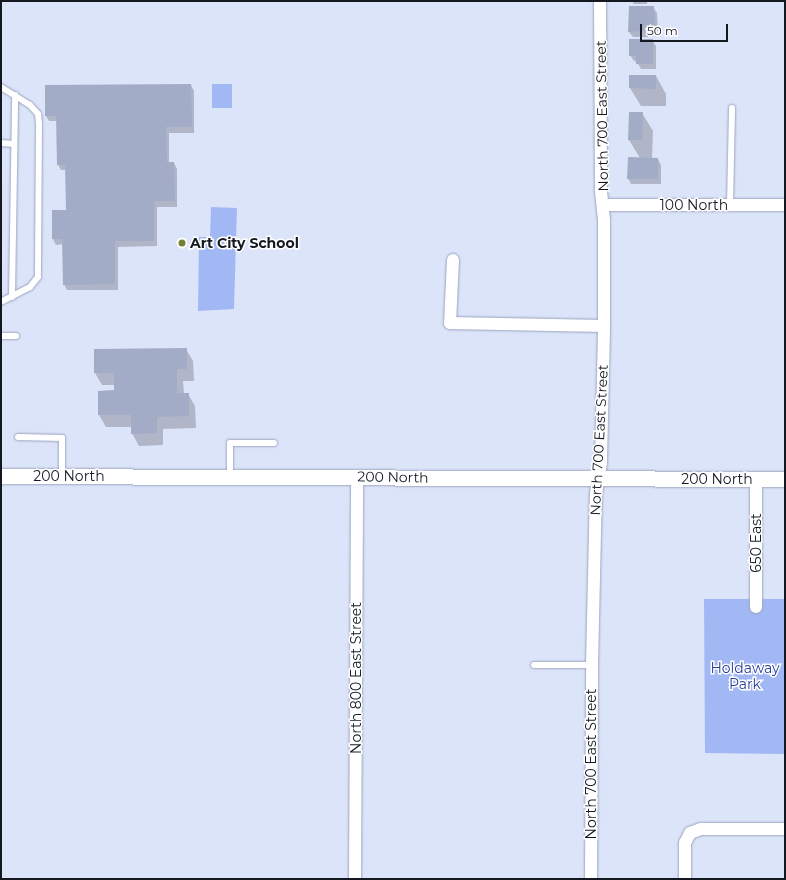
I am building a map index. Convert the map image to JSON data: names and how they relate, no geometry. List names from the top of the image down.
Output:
{
  "streets": {
    "street": [
      "North 700 East Street",
      "100 North",
      "200 North",
      "650 East",
      "North 800 East Street"
    ]
  },
  "crossings": [
    ["North 700 East Street", "100 North"],
    ["North 700 East Street", "200 North"],
    ["200 North", "650 East"],
    ["200 North", "North 800 East Street"]
  ],
  "parks": ["Holdaway Park"],
  "places": ["Art City School"],
  "scale_bar": "50 m"
}
